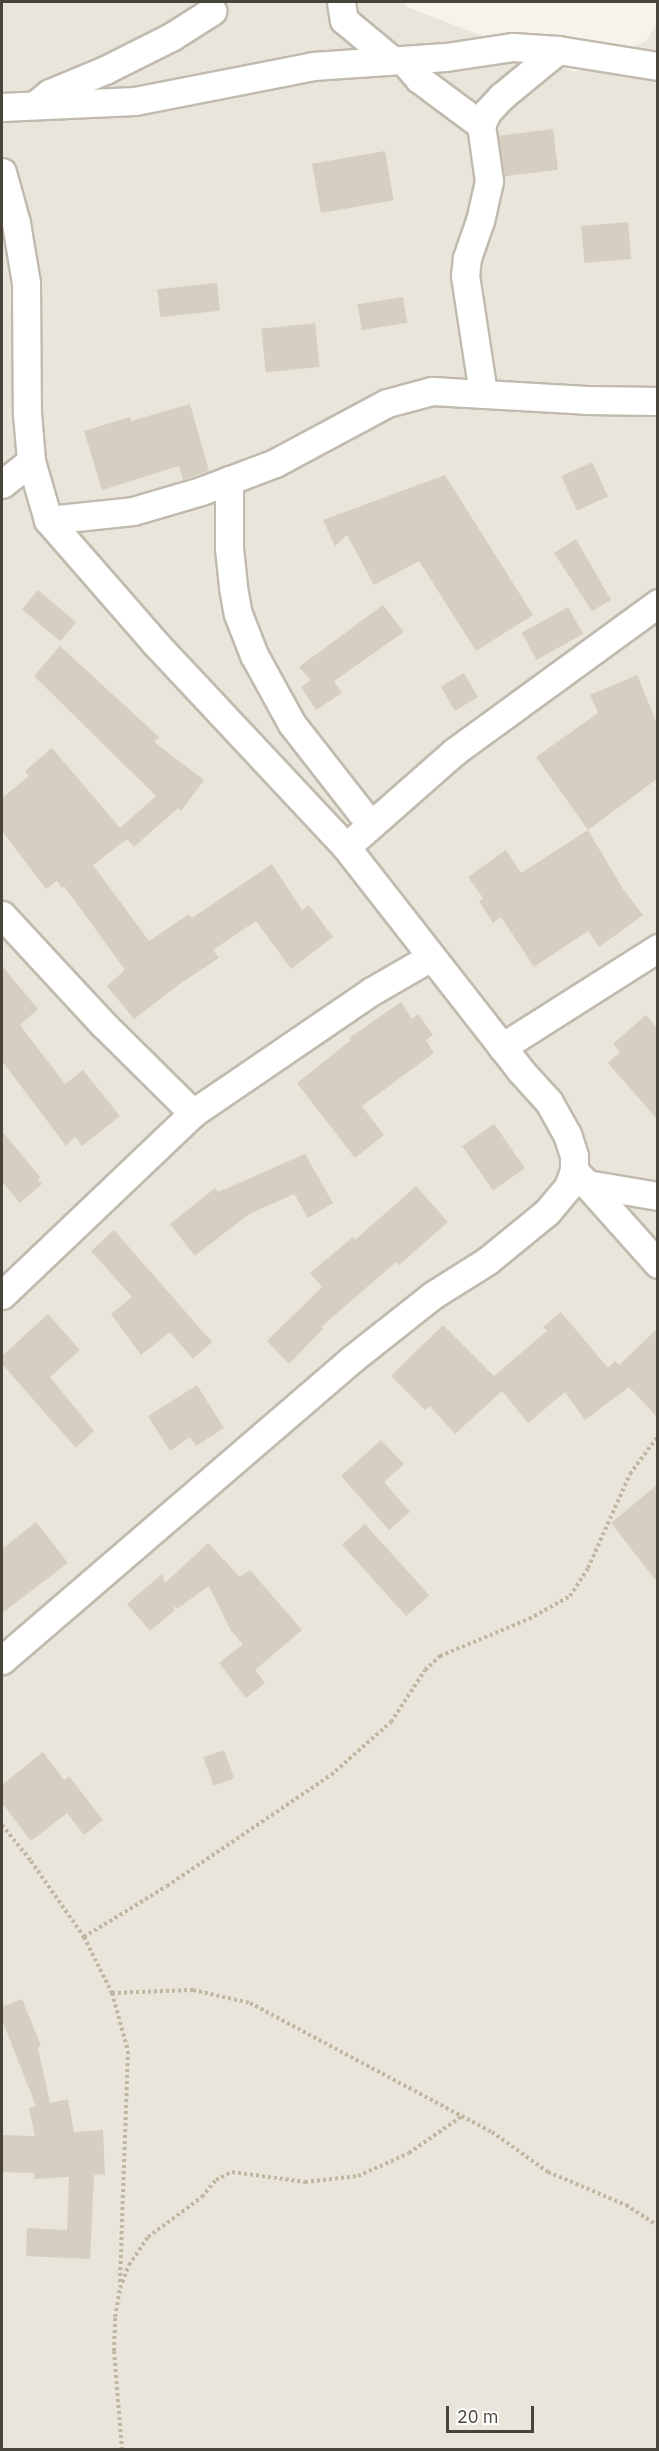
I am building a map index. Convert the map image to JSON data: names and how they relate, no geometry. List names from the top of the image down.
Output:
{
  "scale_bar": "20 m"
}
